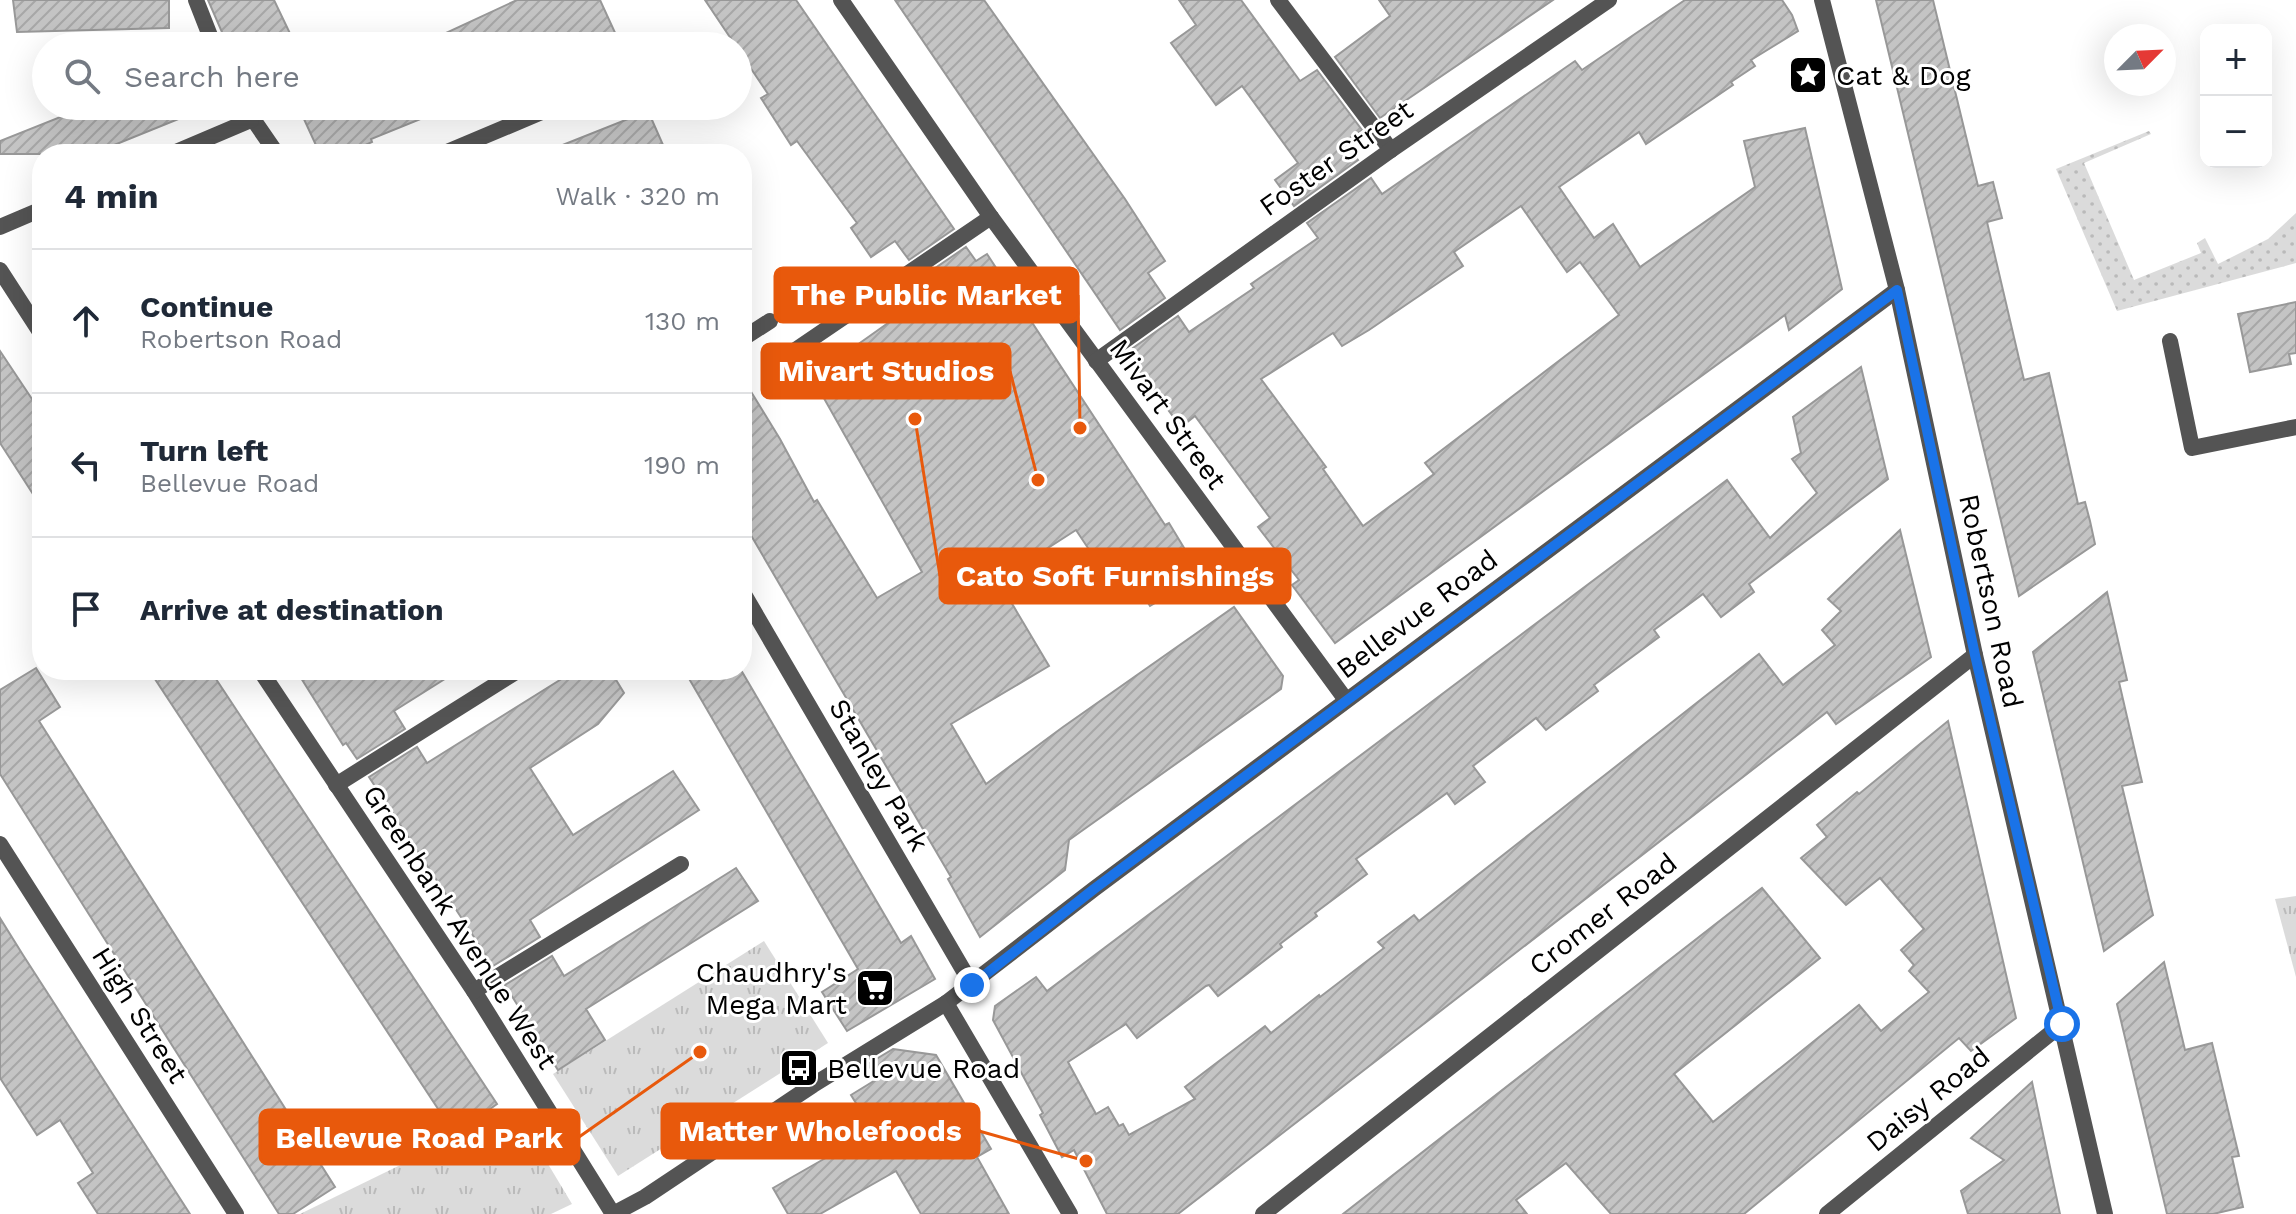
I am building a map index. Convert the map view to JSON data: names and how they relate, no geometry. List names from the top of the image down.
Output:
{
  "streets": {
    "street": [
      "Foster Street",
      "Mivart Street",
      "Robertson Road",
      "Bellevue Road",
      "Stanley Park",
      "Cromer Road",
      "Greenbank Avenue West",
      "High Street",
      "Daisy Road"
    ]
  },
  "crossings": [
    ["Foster Street", "Mivart Street"],
    ["Mivart Street", "Bellevue Road"],
    ["Robertson Road", "Bellevue Road"],
    ["Robertson Road", "Cromer Road"],
    ["Robertson Road", "Daisy Road"],
    ["Bellevue Road", "Stanley Park"],
    ["Bellevue Road", "Greenbank Avenue West"]
  ],
  "places": {
    "place": ["Cat & Dog"],
    "other": [
      "Cato Soft Furnishings",
      "The Public Market",
      "Mivart Studios",
      "Bellevue Road Park",
      "Matter Wholefoods"
    ],
    "supermarket": ["Chaudhry's Mega Mart"],
    "bus stop": ["Bellevue Road"]
  },
  "north": "top right",
  "page": {
    "map_buttons": ["+", "−"],
    "search": "Search here",
    "heading": ["4 min", "Walk · 320 m"],
    "list": [
      ["Continue", "Robertson Road", "130 m"],
      ["Turn left", "Bellevue Road", "190 m"],
      "Arrive at destination"
    ]
  }
}
